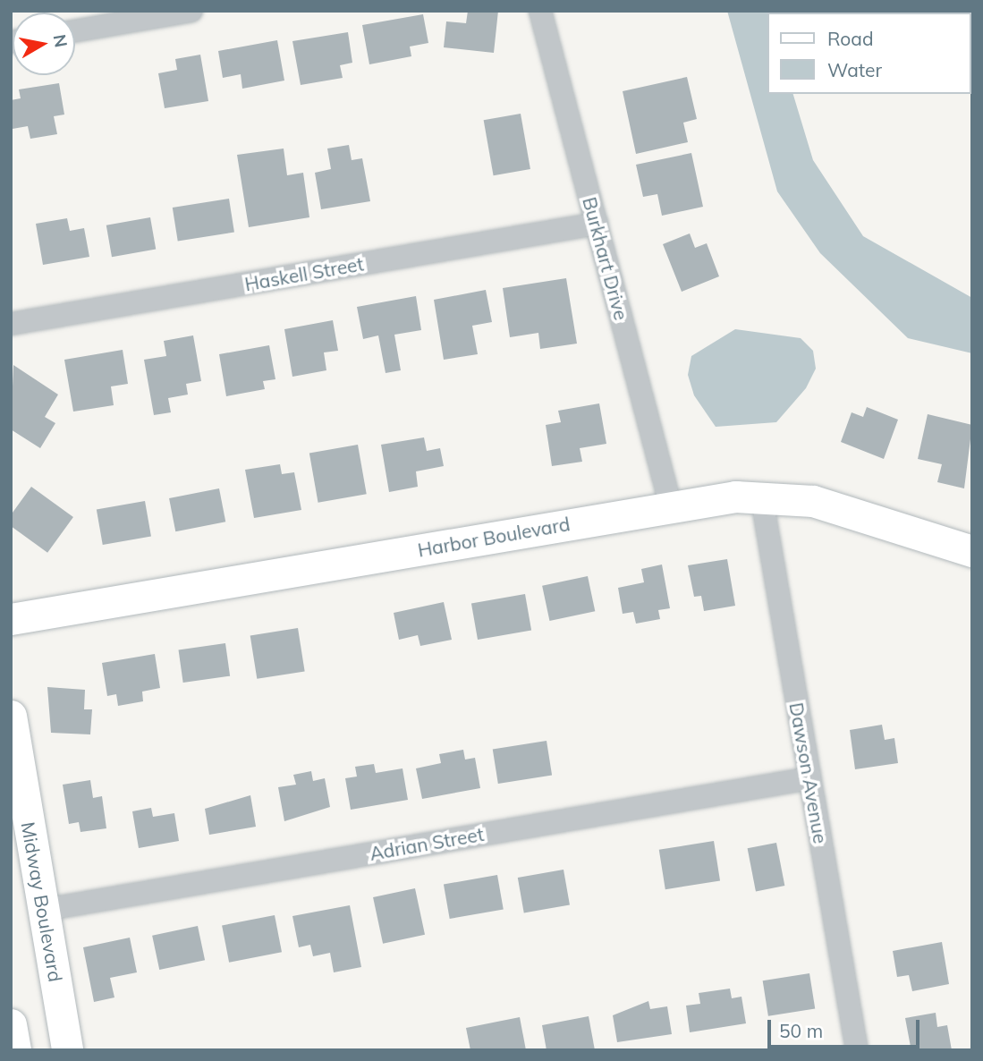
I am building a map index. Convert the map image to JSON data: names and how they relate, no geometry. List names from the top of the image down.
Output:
{
  "streets": {
    "street": [
      "Burkhart Drive",
      "Haskell Street",
      "Harbor Boulevard",
      "Dawson Avenue",
      "Adrian Street",
      "Midway Boulevard"
    ]
  },
  "crossings": [
    ["Burkhart Drive", "Haskell Street"],
    ["Burkhart Drive", "Harbor Boulevard"],
    ["Harbor Boulevard", "Dawson Avenue"],
    ["Dawson Avenue", "Adrian Street"],
    ["Adrian Street", "Midway Boulevard"]
  ],
  "legend": ["Road", "Water"],
  "scale_bar": "50 m",
  "north": "right"
}
